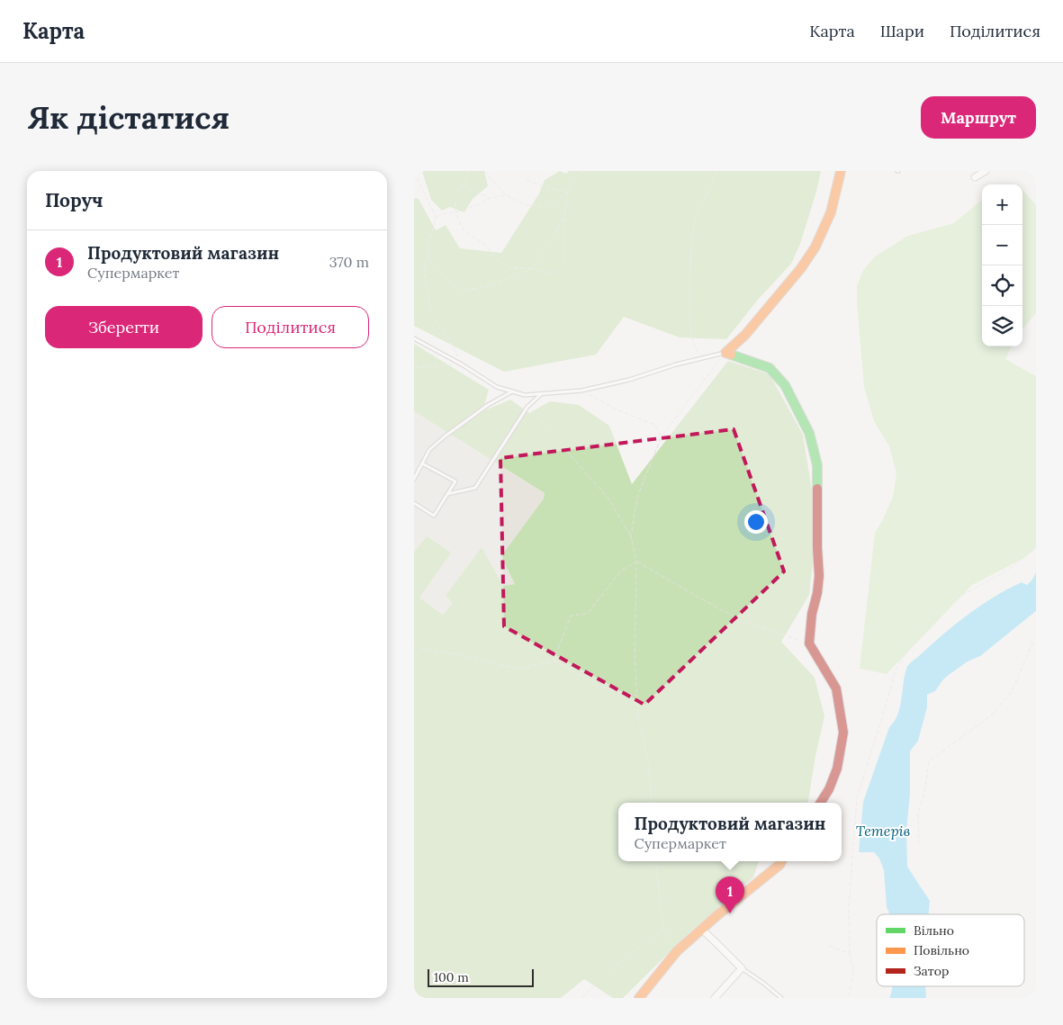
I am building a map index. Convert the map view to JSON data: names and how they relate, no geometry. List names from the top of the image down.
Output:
{
  "water": ["Тетерів"],
  "legend": ["Вільно", "Повільно", "Затор"],
  "scale_bar": "100 m",
  "page": {
    "header": "Карта",
    "nav": ["Карта", "Шари", "Поділитися"],
    "buttons": [
      "Маршрут",
      ["Зберегти", "Поділитися"]
    ],
    "title": "Як дістатися",
    "heading": "Поруч",
    "map_buttons": ["+", "−"],
    "list": [
      {
        "mark": "1",
        "name": "Продуктовий магазин",
        "note": "Супермаркет",
        "value": "370 m"
      }
    ],
    "popup": ["Продуктовий магазин", "Супермаркет"],
    "pins": "1",
    "scale": "100 m"
  }
}
